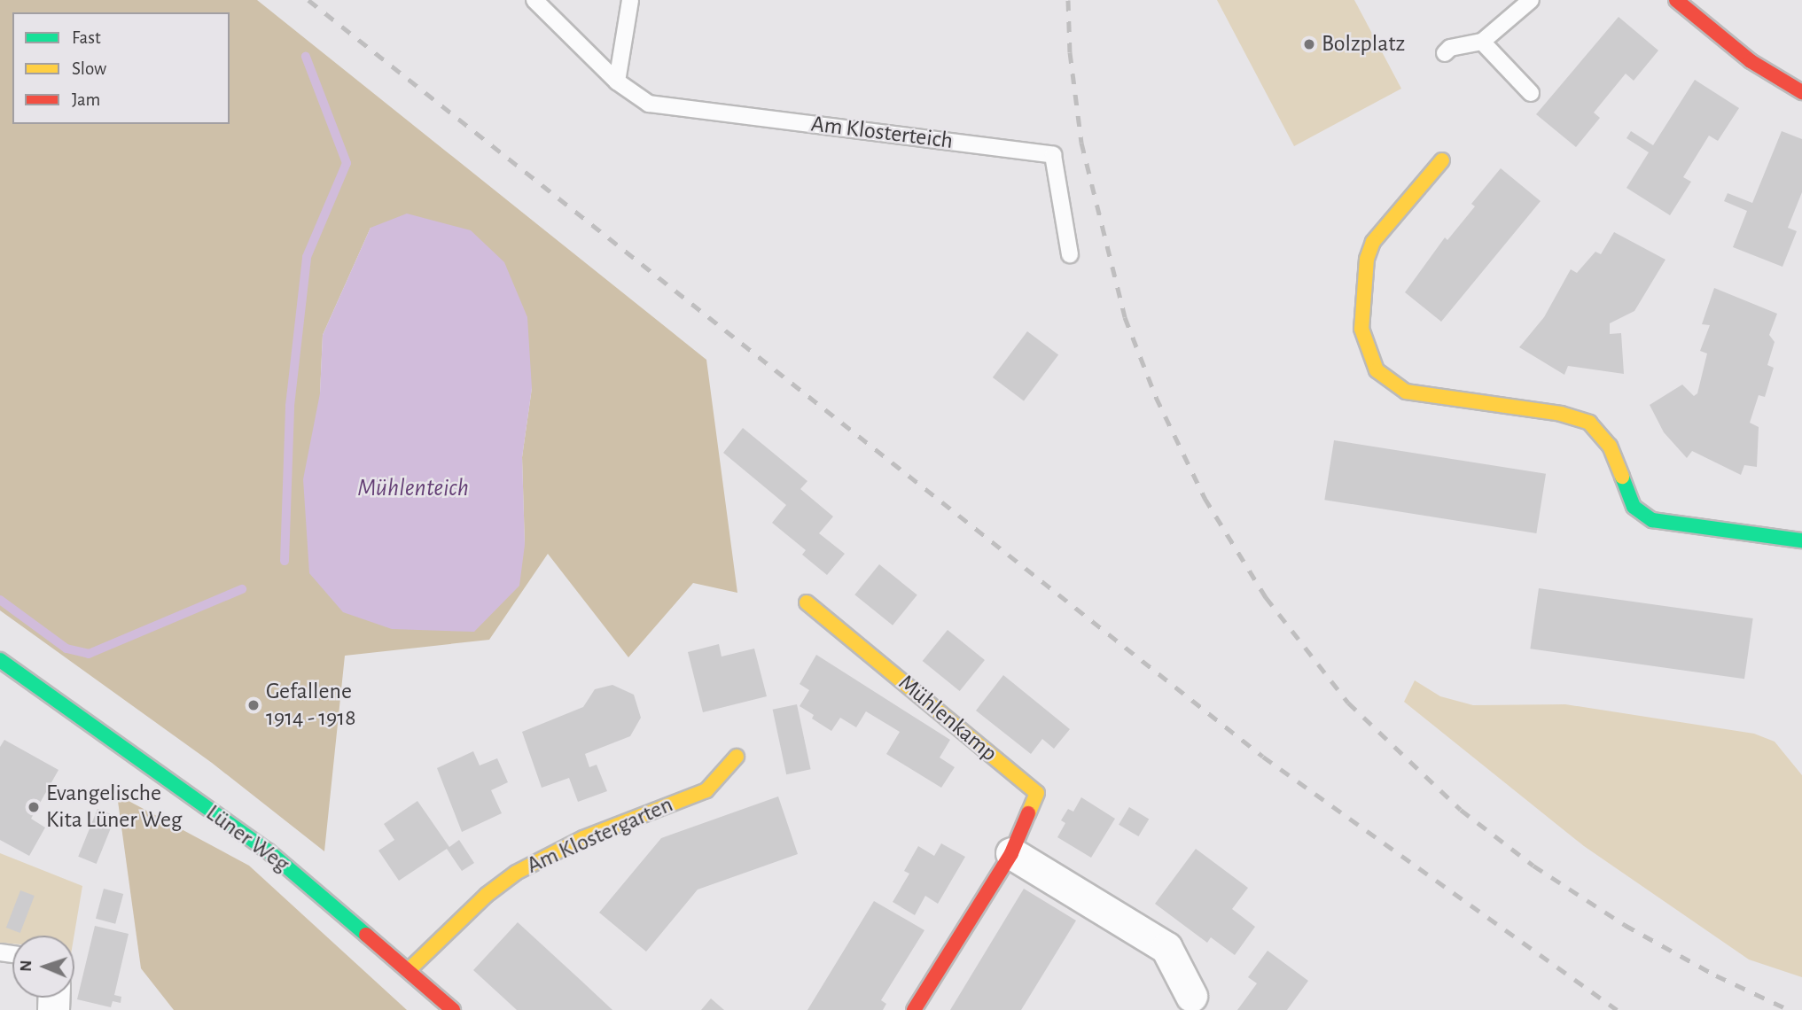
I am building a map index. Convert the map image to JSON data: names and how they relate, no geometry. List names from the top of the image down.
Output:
{
  "streets": {
    "street": ["Mühlenkamp", "Am Klostergarten", "Lüner Weg"],
    "lane": ["Am Klosterteich"]
  },
  "crossings": [
    ["Am Klostergarten", "Lüner Weg"]
  ],
  "water": ["Mühlenteich"],
  "places": ["Bolzplatz", "Gefallene 1914 - 1918", "Evangelische Kita Lüner Weg"],
  "legend": ["Fast", "Slow", "Jam"],
  "north": "left"
}
